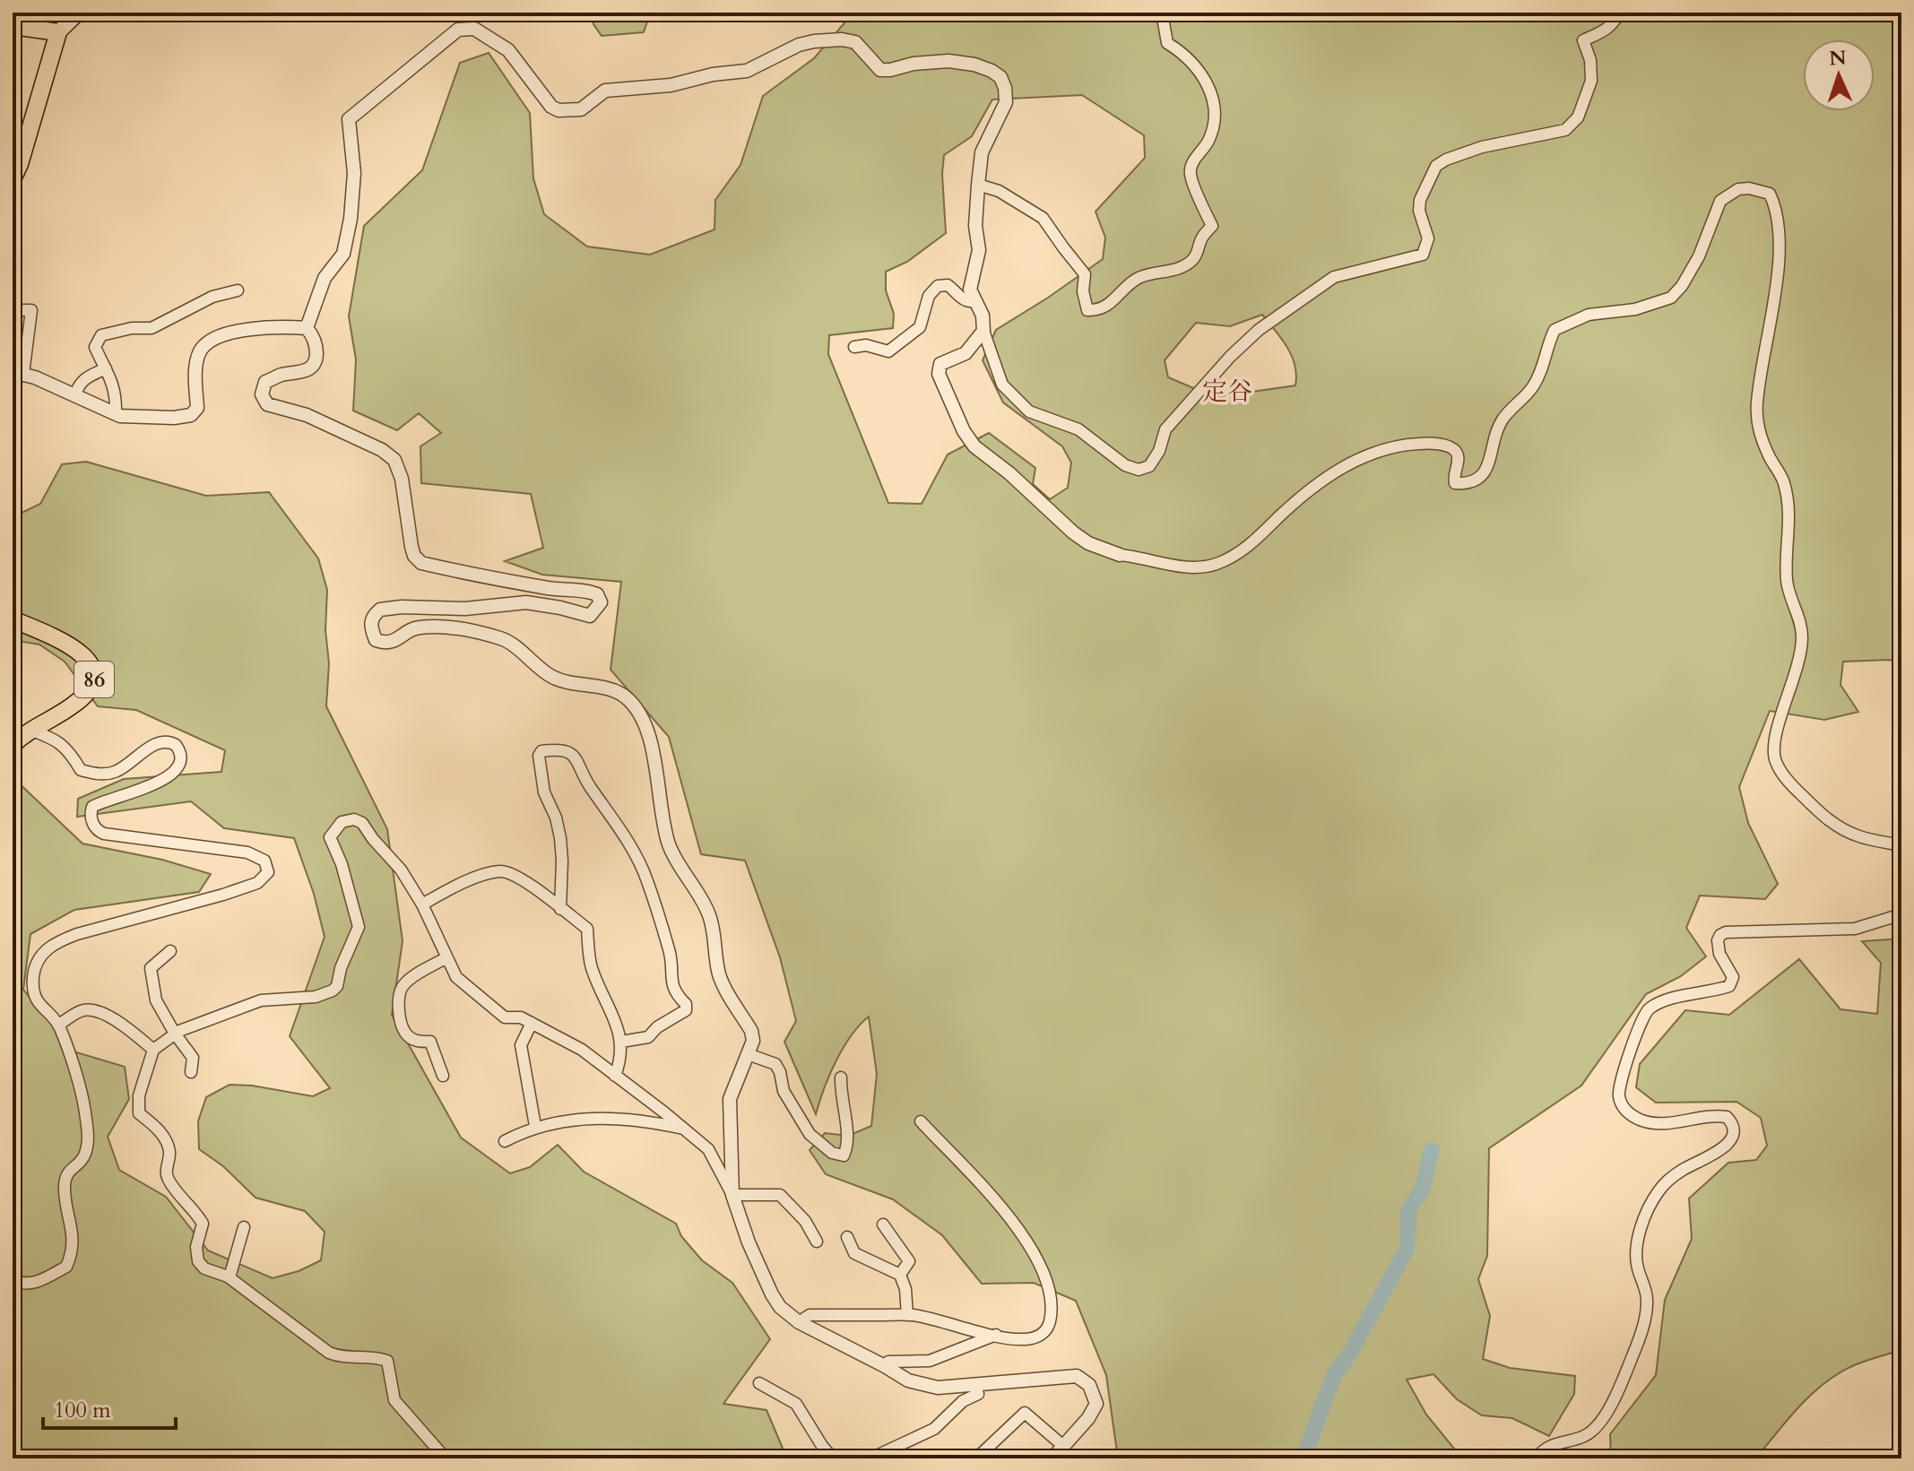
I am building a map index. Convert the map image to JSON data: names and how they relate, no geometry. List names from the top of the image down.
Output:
{
  "streets": {
    "main road": ["86"]
  },
  "districts": ["定谷"],
  "scale_bar": "100 m",
  "north": "top"
}
